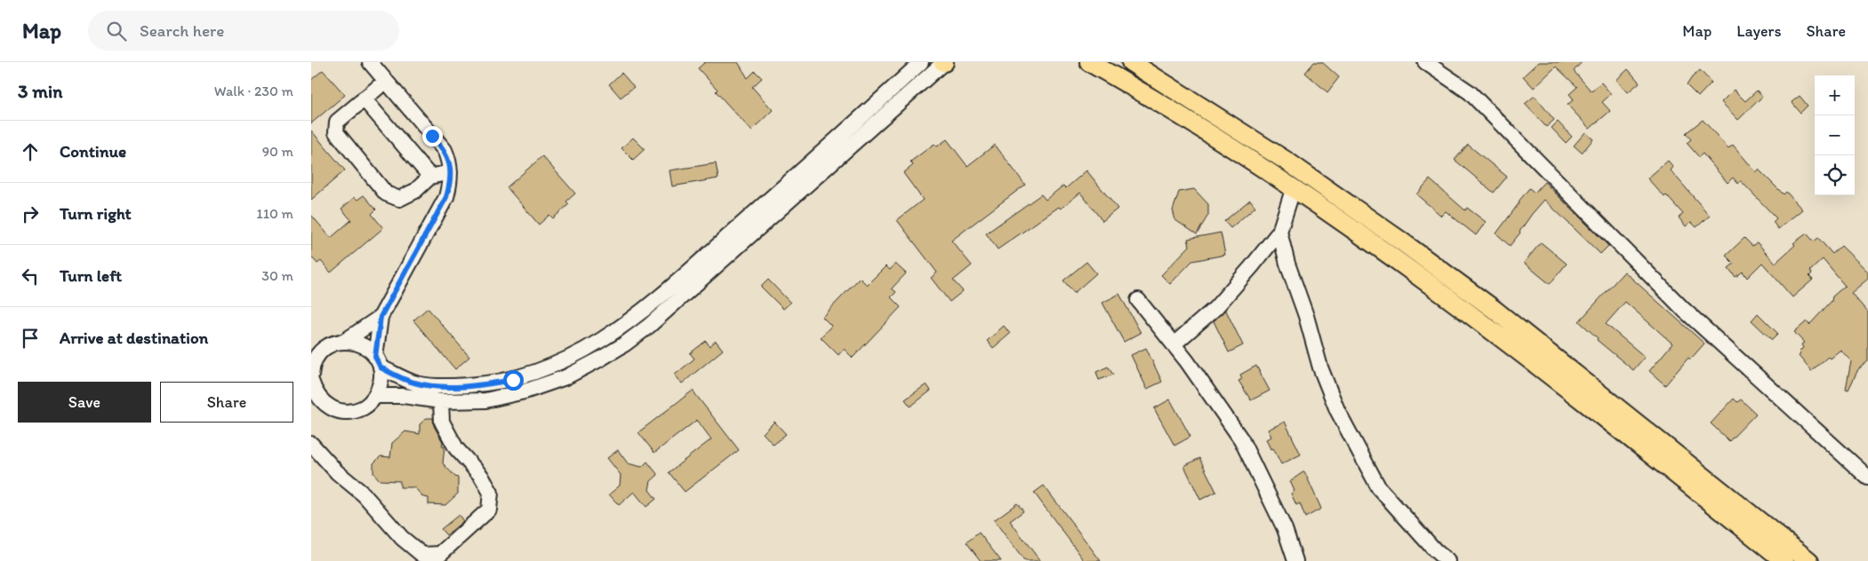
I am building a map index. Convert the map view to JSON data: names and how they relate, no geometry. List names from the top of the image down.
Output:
{
  "page": {
    "header": "Map",
    "search": "Search here",
    "nav": ["Map", "Layers", "Share"],
    "heading": ["3 min", "Walk · 230 m"],
    "map_buttons": ["+", "−"],
    "list": [
      ["Continue", "90 m"],
      ["Turn right", "110 m"],
      ["Turn left", "30 m"],
      "Arrive at destination"
    ],
    "buttons": ["Save", "Share"]
  }
}
